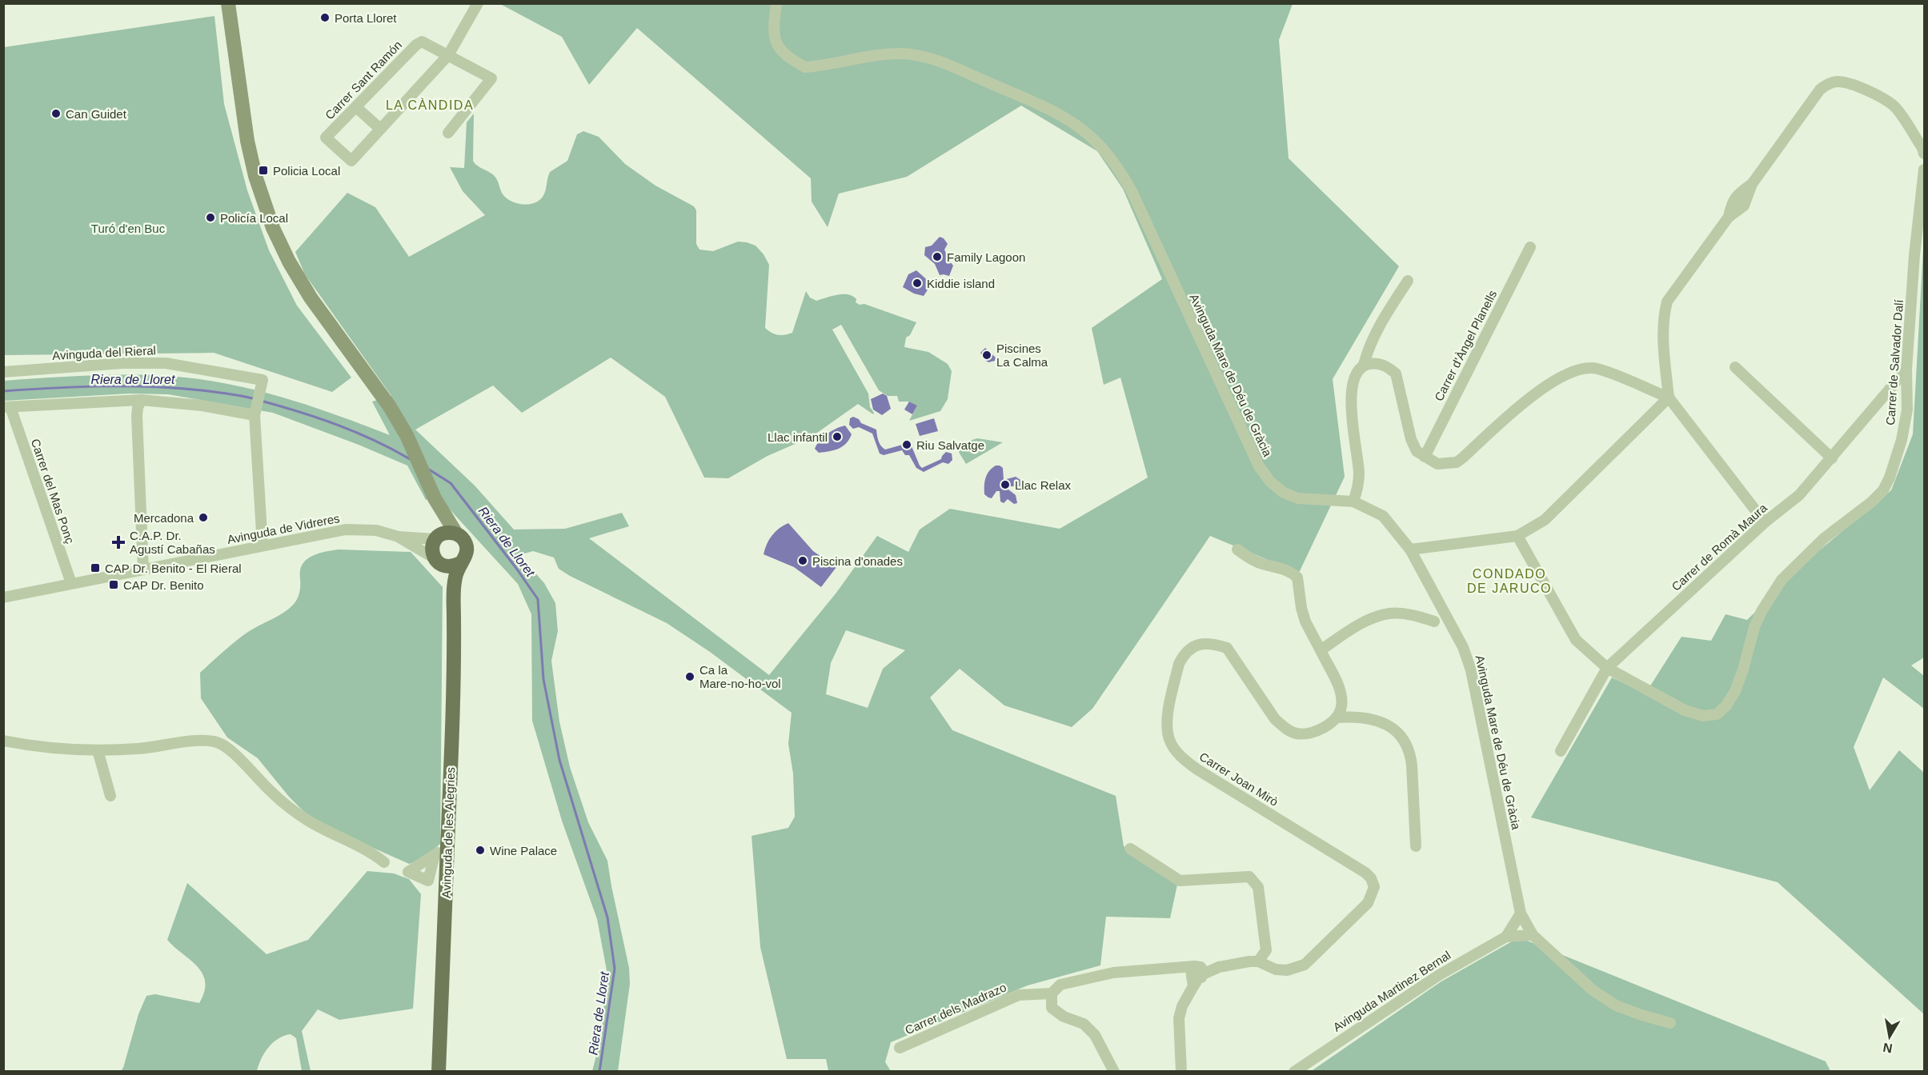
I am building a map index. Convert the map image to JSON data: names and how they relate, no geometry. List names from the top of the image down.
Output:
{
  "streets": {
    "main road": ["Avinguda de les Alegries"],
    "street": [
      "Carrer Sant Ramón",
      "Carrer d'Àngel Planells",
      "Avinguda del Rieral",
      "Carrer de Salvador Dalí",
      "Avinguda Mare de Déu de Gràcia",
      "Carrer del Mas Ponç",
      "Avinguda de Vidreres",
      "Carrer de Romà Maura",
      "Carrer Joan Mirò",
      "Avinguda Martinez Bernal",
      "Carrer dels Madrazo"
    ]
  },
  "crossings": [
    ["Carrer de Salvador Dalí", "Carrer de Romà Maura"],
    ["Avinguda Mare de Déu de Gràcia", "Avinguda Martinez Bernal"],
    ["Carrer del Mas Ponç", "Avinguda de Vidreres"],
    ["Carrer Joan Mirò", "Carrer dels Madrazo"]
  ],
  "districts": ["LA CÀNDIDA", "CONDADO DE JARUCO"],
  "water": ["Riera de Lloret"],
  "parks": ["Turó d'en Buc"],
  "places": {
    "other": [
      "Porta Lloret",
      "Can Guidet",
      "Policía Local",
      "Family Lagoon",
      "Kiddie island",
      "Piscines La Calma",
      "Llac infantil",
      "Riu Salvatge",
      "Llac Relax",
      "Mercadona",
      "Piscina d'onades",
      "Ca la Mare-no-ho-vol",
      "Wine Palace"
    ],
    "transit": ["Policia Local", "CAP Dr. Benito - El Rieral", "CAP Dr. Benito"],
    "health": ["C.A.P. Dr. Agustí Cabañas"]
  },
  "north": "bottom"
}
